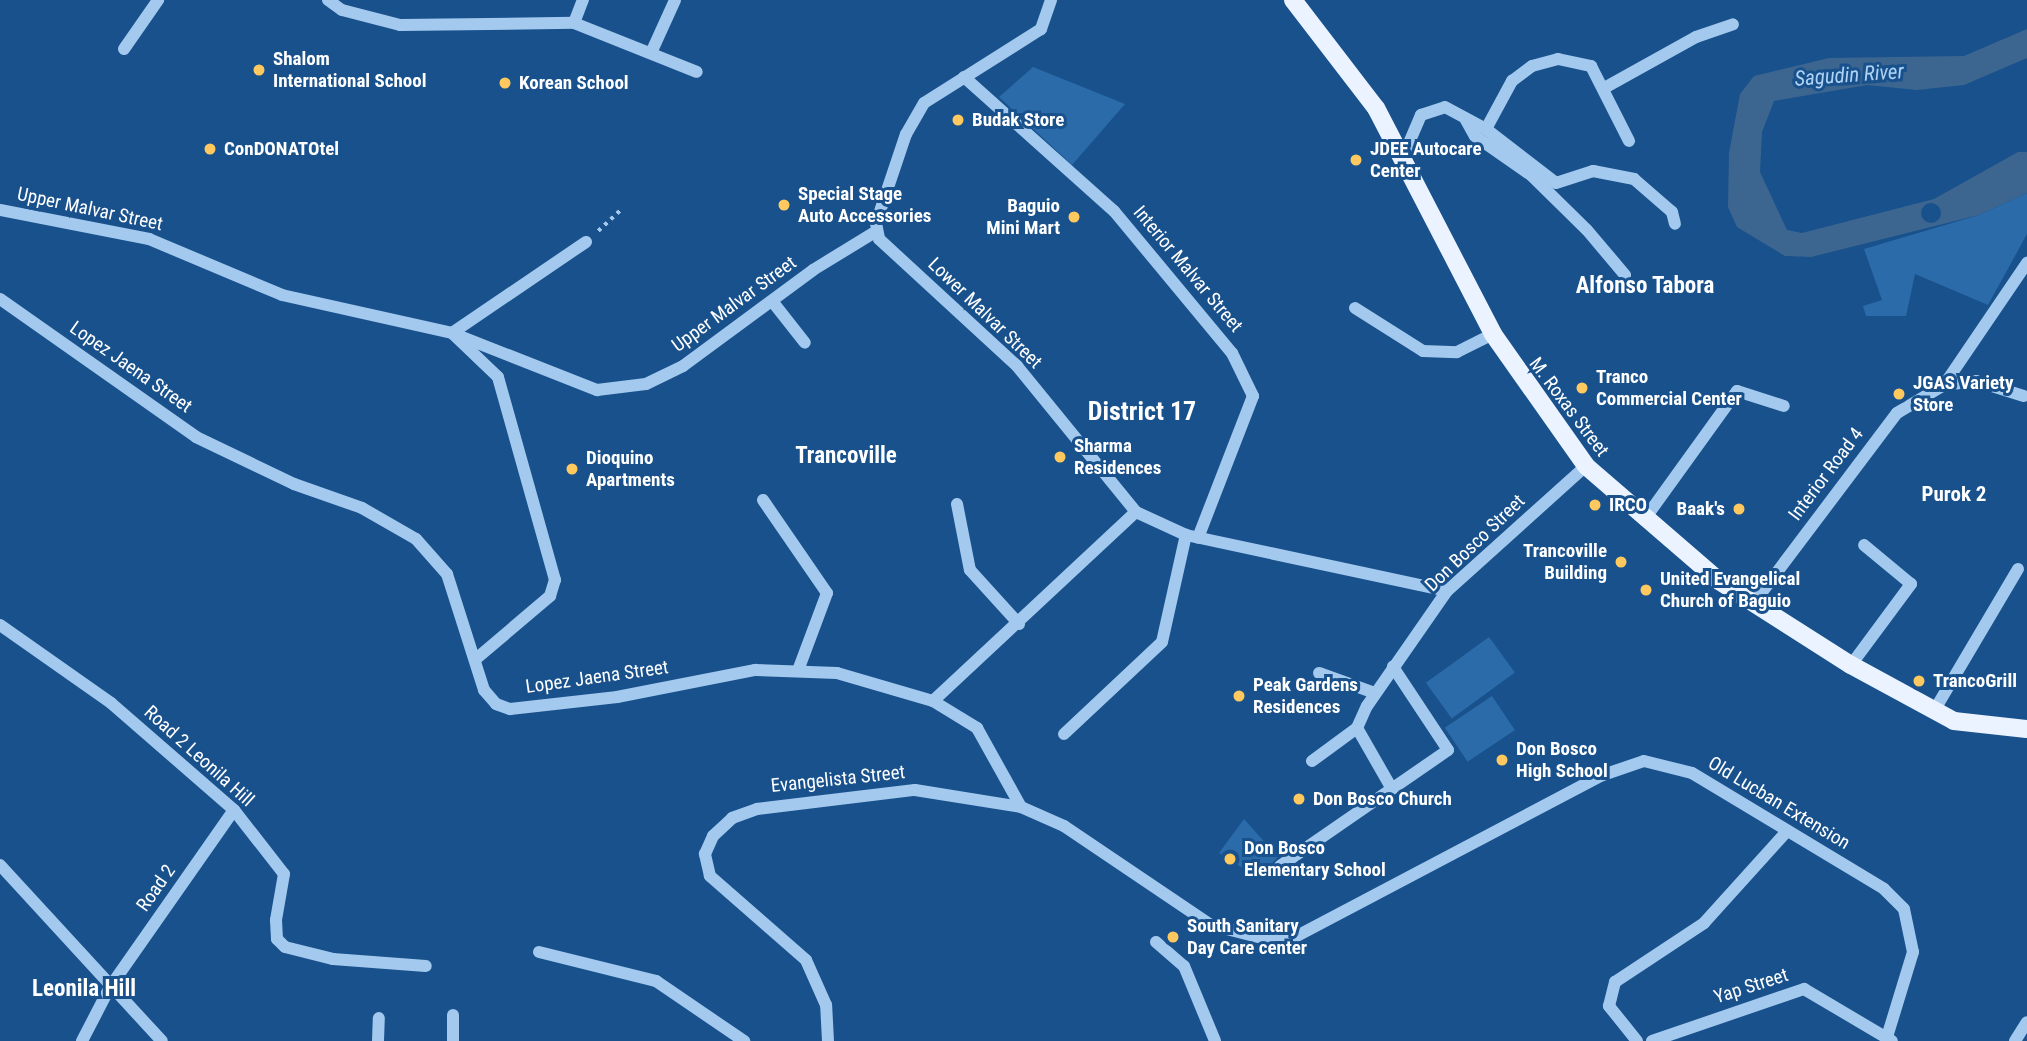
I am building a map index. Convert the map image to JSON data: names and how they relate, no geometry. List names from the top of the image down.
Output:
{
  "streets": {
    "main road": ["M. Roxas Street"],
    "street": [
      "Upper Malvar Street",
      "Interior Malvar Street",
      "Lower Malvar Street",
      "Lopez Jaena Street",
      "Interior Road 4",
      "Don Bosco Street",
      "Road 2 Leonila Hill",
      "Evangelista Street",
      "Old Lucban Extension",
      "Road 2",
      "Yap Street"
    ]
  },
  "crossings": [
    ["Upper Malvar Street", "Lower Malvar Street"],
    ["Interior Malvar Street", "Lower Malvar Street"],
    ["Lower Malvar Street", "Don Bosco Street"],
    ["Lopez Jaena Street", "Evangelista Street"],
    ["Lopez Jaena Street", "Old Lucban Extension"],
    ["M. Roxas Street", "Interior Road 4"],
    ["M. Roxas Street", "Don Bosco Street"],
    ["Road 2 Leonila Hill", "Road 2"],
    ["Evangelista Street", "Old Lucban Extension"],
    ["Old Lucban Extension", "Yap Street"]
  ],
  "districts": [
    "Alfonso Tabora",
    "District 17",
    "Trancoville",
    "Purok 2",
    "Leonila Hill"
  ],
  "water": ["Sagudin River"],
  "places": [
    "Shalom International School",
    "Korean School",
    "Budak Store",
    "ConDONATOtel",
    "JDEE Autocare Center",
    "Special Stage Auto Accessories",
    "Baguio Mini Mart",
    "Tranco Commercial Center",
    "JGAS Variety Store",
    "Sharma Residences",
    "Dioquino Apartments",
    "IRCO",
    "Baak's",
    "Trancoville Building",
    "United Evangelical Church of Baguio",
    "TrancoGrill",
    "Peak Gardens Residences",
    "Don Bosco High School",
    "Don Bosco Church",
    "Don Bosco Elementary School",
    "South Sanitary Day Care center"
  ]
}
